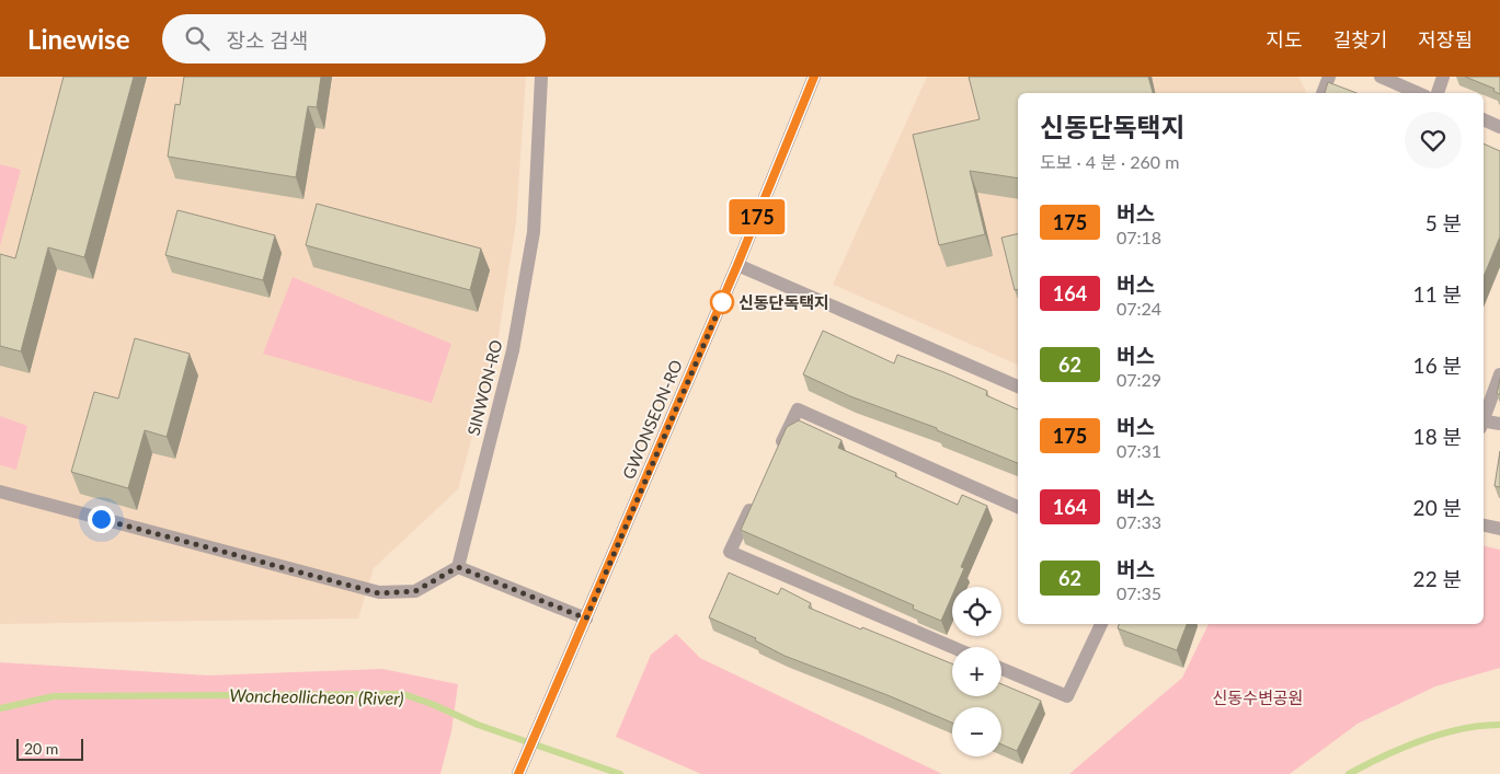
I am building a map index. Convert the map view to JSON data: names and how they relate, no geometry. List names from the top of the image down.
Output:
{
  "streets": {
    "street": ["SINWON-RO", "GWONSEON-RO"]
  },
  "water": ["Woncheollicheon (River)"],
  "parks": ["신동수변공원"],
  "places": ["신동단독택지"],
  "lines": ["bus line 175"],
  "scale_bar": "20 m",
  "page": {
    "header": "Linewise",
    "search": "장소 검색",
    "nav": ["지도", "길찾기", "저장됨"],
    "on_map": "175",
    "heading": ["신동단독택지", "도보 · 4 분 · 260 m"],
    "list": [
      {
        "mark": "175",
        "name": "버스",
        "note": "07:18",
        "value": "5 분"
      },
      {
        "mark": "164",
        "name": "버스",
        "note": "07:24",
        "value": "11 분"
      },
      {
        "mark": "62",
        "name": "버스",
        "note": "07:29",
        "value": "16 분"
      },
      {
        "mark": "175",
        "name": "버스",
        "note": "07:31",
        "value": "18 분"
      },
      {
        "mark": "164",
        "name": "버스",
        "note": "07:33",
        "value": "20 분"
      },
      {
        "mark": "62",
        "name": "버스",
        "note": "07:35",
        "value": "22 분"
      }
    ],
    "map_buttons": ["+", "−"],
    "scale": "20 m"
  }
}
